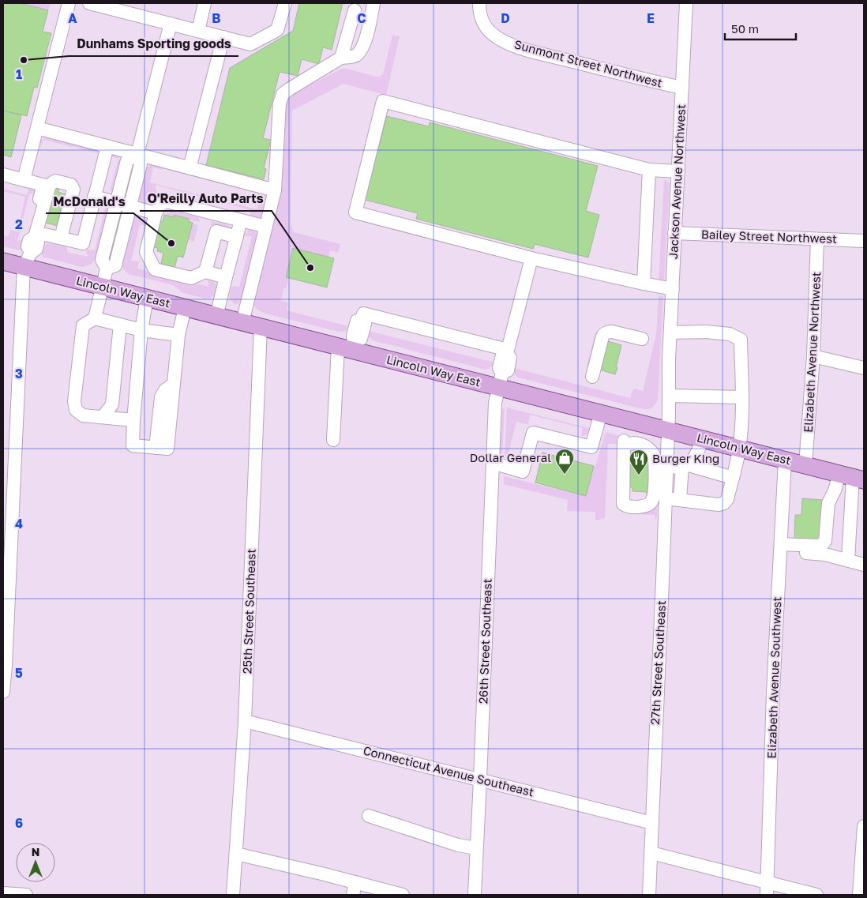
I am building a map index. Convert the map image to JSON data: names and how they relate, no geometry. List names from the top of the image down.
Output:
{
  "streets": {
    "main road": ["Lincoln Way East"],
    "street": [
      "Sunmont Street Northwest",
      "Jackson Avenue Northwest",
      "Bailey Street Northwest",
      "Elizabeth Avenue Northwest",
      "25th Street Southeast",
      "26th Street Southeast",
      "27th Street Southeast",
      "Elizabeth Avenue Southwest",
      "Connecticut Avenue Southeast"
    ]
  },
  "crossings": [
    ["Sunmont Street Northwest", "Jackson Avenue Northwest"],
    ["Jackson Avenue Northwest", "Bailey Street Northwest"],
    ["Jackson Avenue Northwest", "27th Street Southeast"],
    ["Bailey Street Northwest", "Elizabeth Avenue Northwest"],
    ["Lincoln Way East", "Elizabeth Avenue Northwest"],
    ["Lincoln Way East", "25th Street Southeast"],
    ["Lincoln Way East", "26th Street Southeast"],
    ["Lincoln Way East", "27th Street Southeast"],
    ["Lincoln Way East", "Elizabeth Avenue Southwest"],
    ["25th Street Southeast", "Connecticut Avenue Southeast"],
    ["26th Street Southeast", "Connecticut Avenue Southeast"],
    ["27th Street Southeast", "Connecticut Avenue Southeast"]
  ],
  "places": {
    "other": ["Dunhams Sporting goods", "McDonald's", "O'Reilly Auto Parts"],
    "shop": ["Dollar General"],
    "restaurant": ["Burger King"]
  },
  "scale_bar": "50 m",
  "north": "top",
  "grid": {
    "columns": [
      "A",
      "B",
      "C",
      "D",
      "E"
    ],
    "rows": [
      "1",
      "2",
      "3",
      "4",
      "5",
      "6"
    ]
  }
}
